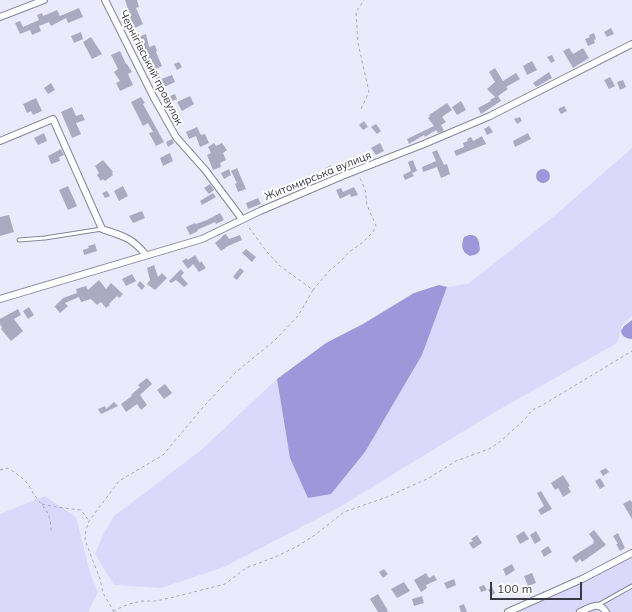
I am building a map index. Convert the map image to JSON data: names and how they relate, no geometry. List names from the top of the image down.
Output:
{
  "streets": {
    "street": ["Чернігівський провулок", "Житомирська вулиця"]
  },
  "crossings": [
    ["Чернігівський провулок", "Житомирська вулиця"]
  ],
  "scale_bar": "100 m"
}
